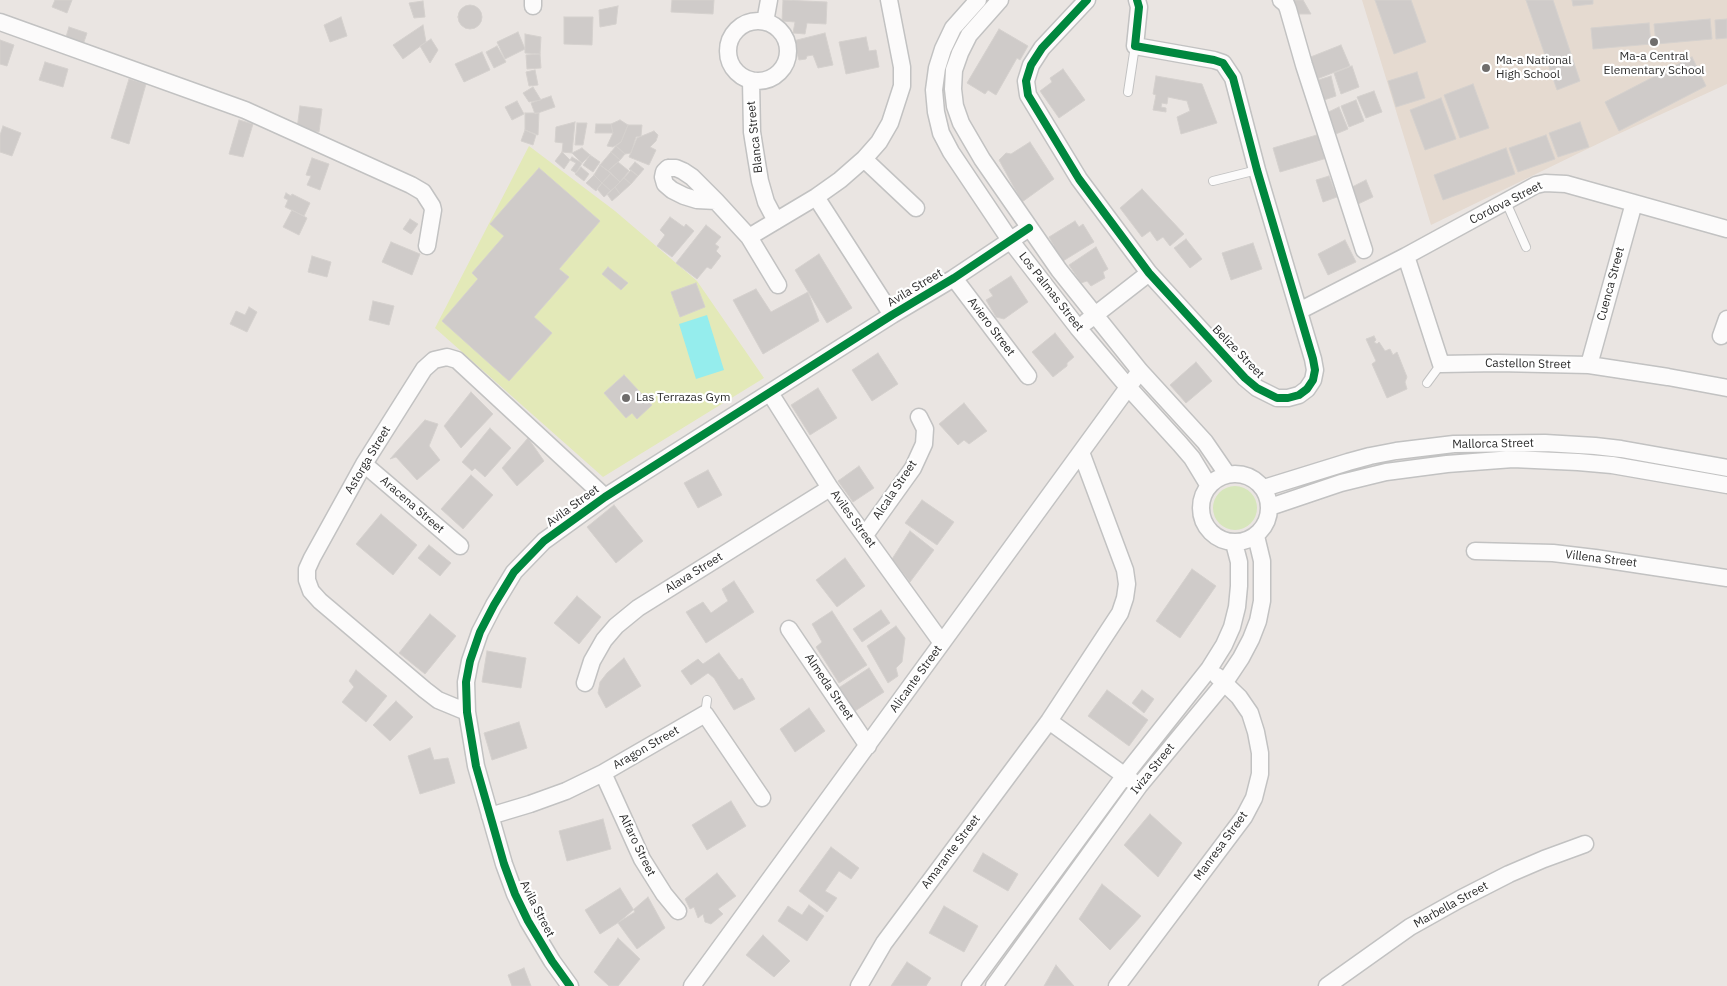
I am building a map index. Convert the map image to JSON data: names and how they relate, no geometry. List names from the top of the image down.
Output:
{
  "streets": {
    "street": [
      "Blanca Street",
      "Cordova Street",
      "Cuenca Street",
      "Avila Street",
      "Los Palmas Street",
      "Aviero Street",
      "Belize Street",
      "Castellon Street",
      "Mallorca Street",
      "Astorga Street",
      "Alcala Street",
      "Aracena Street",
      "Aviles Street",
      "Villena Street",
      "Alava Street",
      "Alicante Street",
      "Almeda Street",
      "Aragon Street",
      "Iviza Street",
      "Alfaro Street",
      "Manresa Street",
      "Amarante Street",
      "Marbella Street"
    ]
  },
  "crossings": [
    ["Cordova Street", "Cuenca Street"],
    ["Cordova Street", "Belize Street"],
    ["Cuenca Street", "Castellon Street"],
    ["Avila Street", "Los Palmas Street"],
    ["Avila Street", "Aviero Street"],
    ["Avila Street", "Astorga Street"],
    ["Avila Street", "Aviles Street"],
    ["Avila Street", "Aragon Street"],
    ["Los Palmas Street", "Mallorca Street"],
    ["Los Palmas Street", "Alicante Street"],
    ["Los Palmas Street", "Iviza Street"],
    ["Mallorca Street", "Iviza Street"],
    ["Astorga Street", "Aracena Street"],
    ["Alcala Street", "Aviles Street"],
    ["Aviles Street", "Alava Street"],
    ["Aviles Street", "Alicante Street"],
    ["Alicante Street", "Almeda Street"],
    ["Alicante Street", "Amarante Street"],
    ["Aragon Street", "Alfaro Street"],
    ["Iviza Street", "Manresa Street"]
  ],
  "places": ["Ma-a Central Elementary School", "Ma-a National High School", "Las Terrazas Gym"]
}
